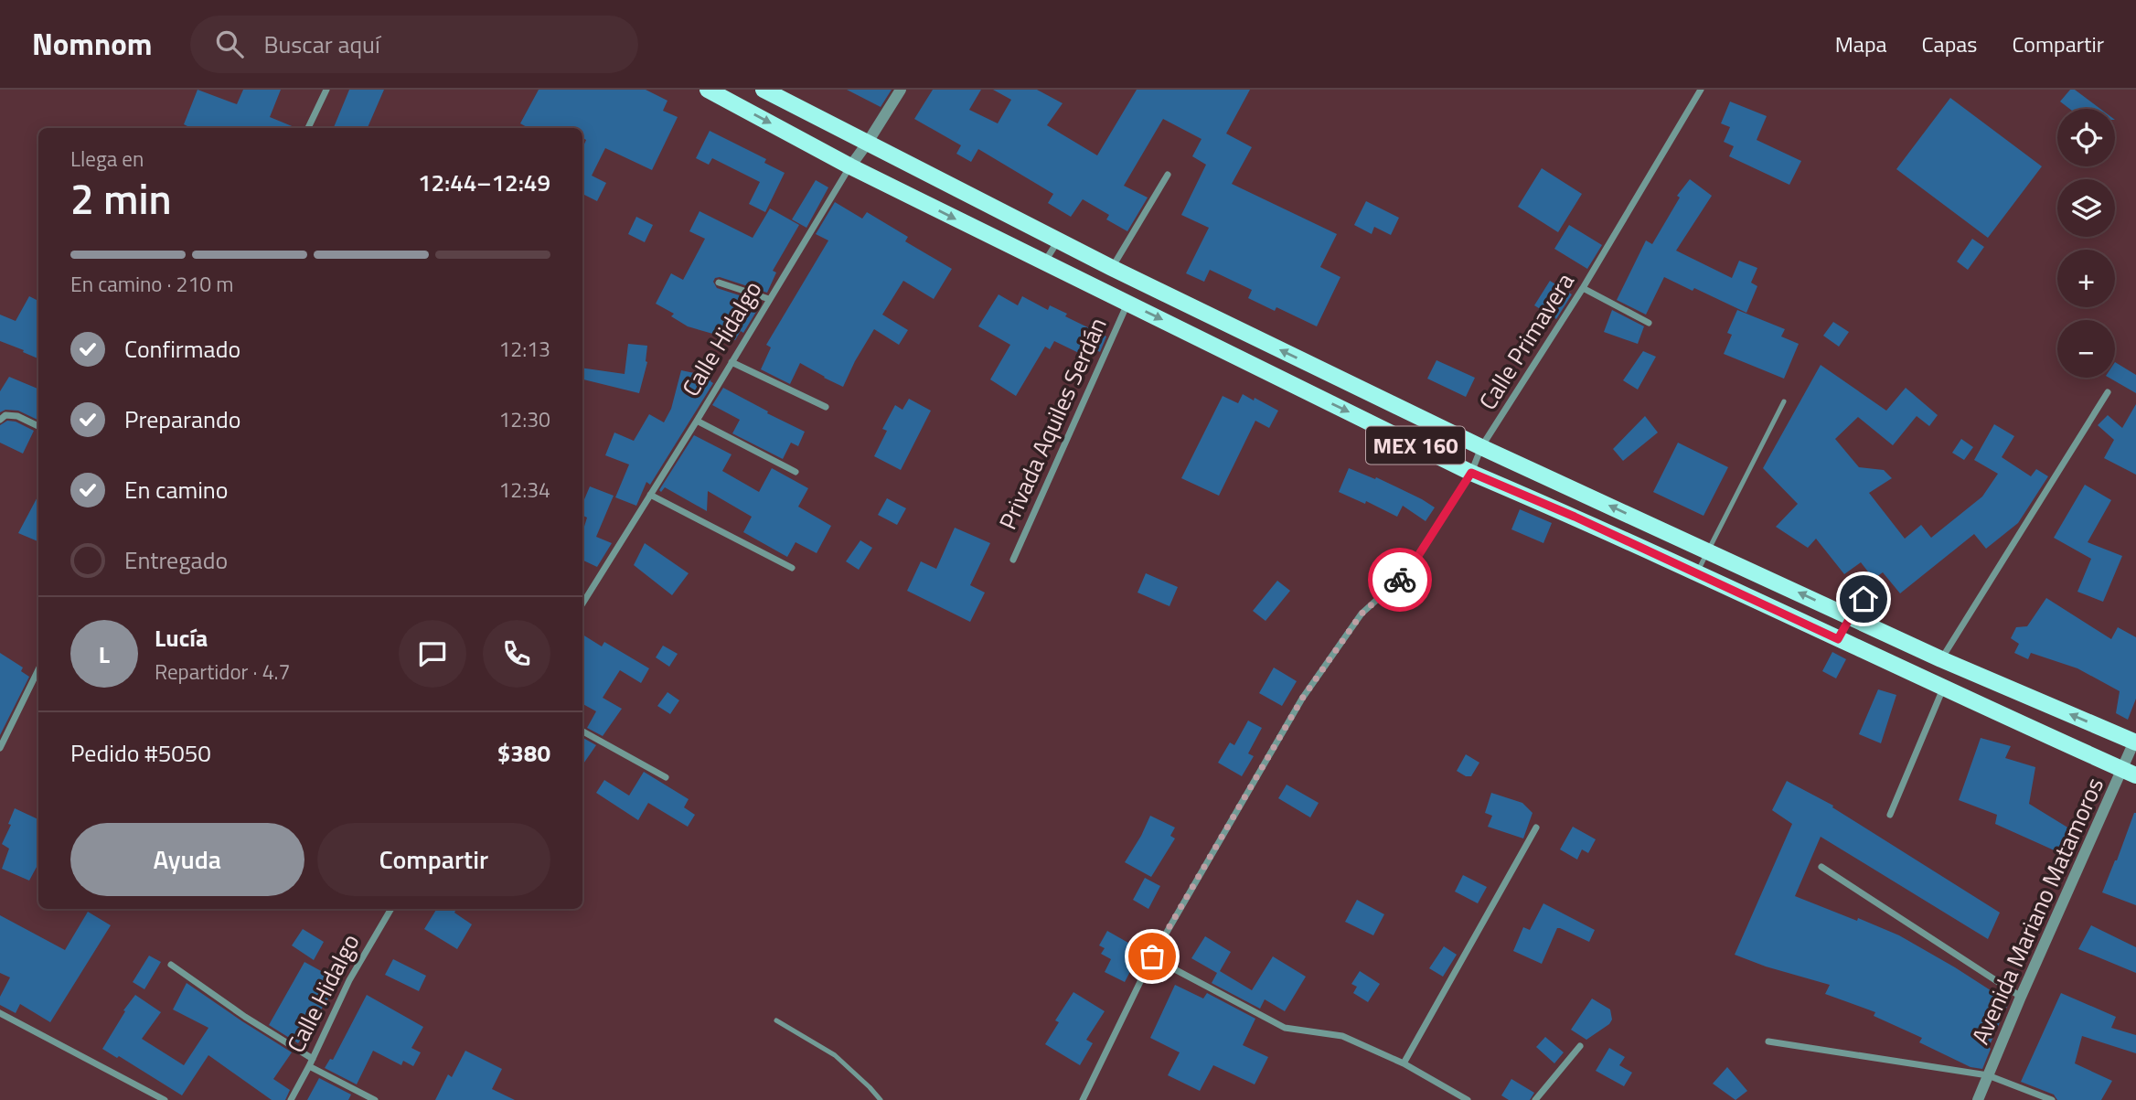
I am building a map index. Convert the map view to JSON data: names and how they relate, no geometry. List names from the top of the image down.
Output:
{
  "streets": {
    "main road": ["MEX 160"],
    "street": [
      "Calle Hidalgo",
      "Calle Primavera",
      "Privada Aquiles Serdán",
      "Avenida Mariano Matamoros"
    ]
  },
  "crossings": [
    ["Calle Hidalgo", "MEX 160"],
    ["Calle Primavera", "MEX 160"],
    ["Privada Aquiles Serdán", "MEX 160"],
    ["MEX 160", "Avenida Mariano Matamoros"]
  ],
  "page": {
    "header": "Nomnom",
    "search": "Buscar aquí",
    "nav": ["Mapa", "Capas", "Compartir"],
    "map_buttons": ["+", "−"],
    "heading": ["2 min", "Llega en", "12:44–12:49"],
    "panel": [
      "Lucía",
      "Repartidor · 4.7",
      "Pedido #5050",
      "$380"
    ],
    "bar": "En camino · 210 m",
    "list": [
      ["Confirmado", "12:13"],
      ["Preparando", "12:30"],
      ["En camino", "12:34"],
      "Entregado"
    ],
    "round": "L",
    "buttons": ["Ayuda", "Compartir"]
  }
}
